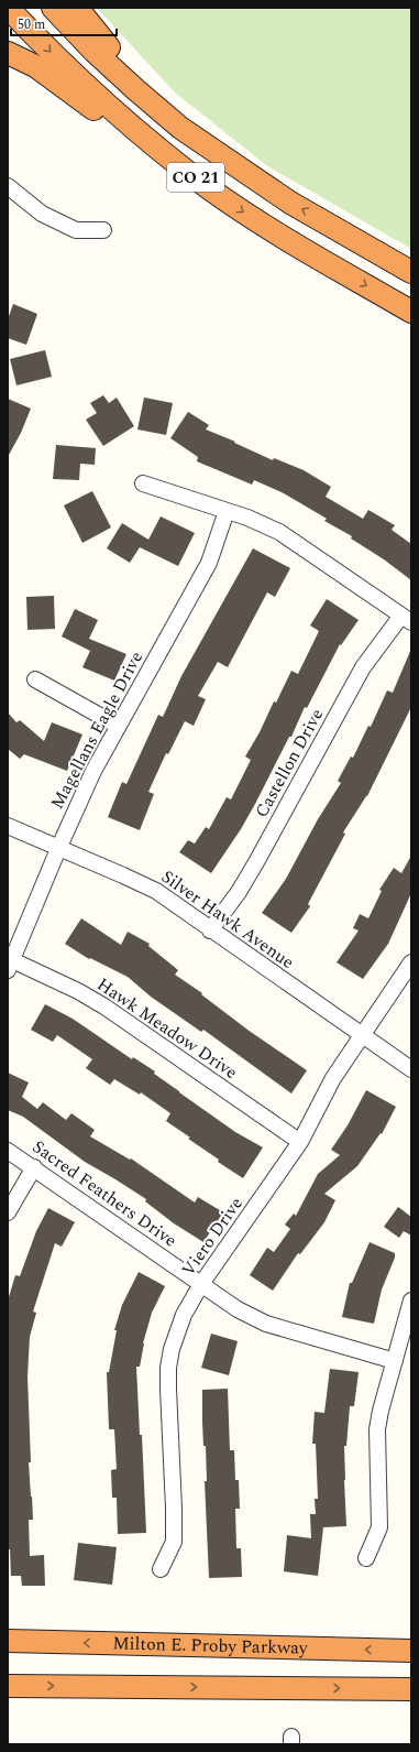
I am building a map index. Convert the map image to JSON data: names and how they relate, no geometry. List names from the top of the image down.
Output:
{
  "streets": {
    "highway": ["CO 21", "Milton E. Proby Parkway"],
    "street": [
      "Magellans Eagle Drive",
      "Castellon Drive",
      "Silver Hawk Avenue",
      "Hawk Meadow Drive",
      "Sacred Feathers Drive",
      "Viero Drive"
    ]
  },
  "crossings": [
    ["Magellans Eagle Drive", "Silver Hawk Avenue"],
    ["Magellans Eagle Drive", "Hawk Meadow Drive"],
    ["Castellon Drive", "Silver Hawk Avenue"],
    ["Silver Hawk Avenue", "Viero Drive"],
    ["Hawk Meadow Drive", "Viero Drive"],
    ["Sacred Feathers Drive", "Viero Drive"]
  ],
  "scale_bar": "50 m"
}
